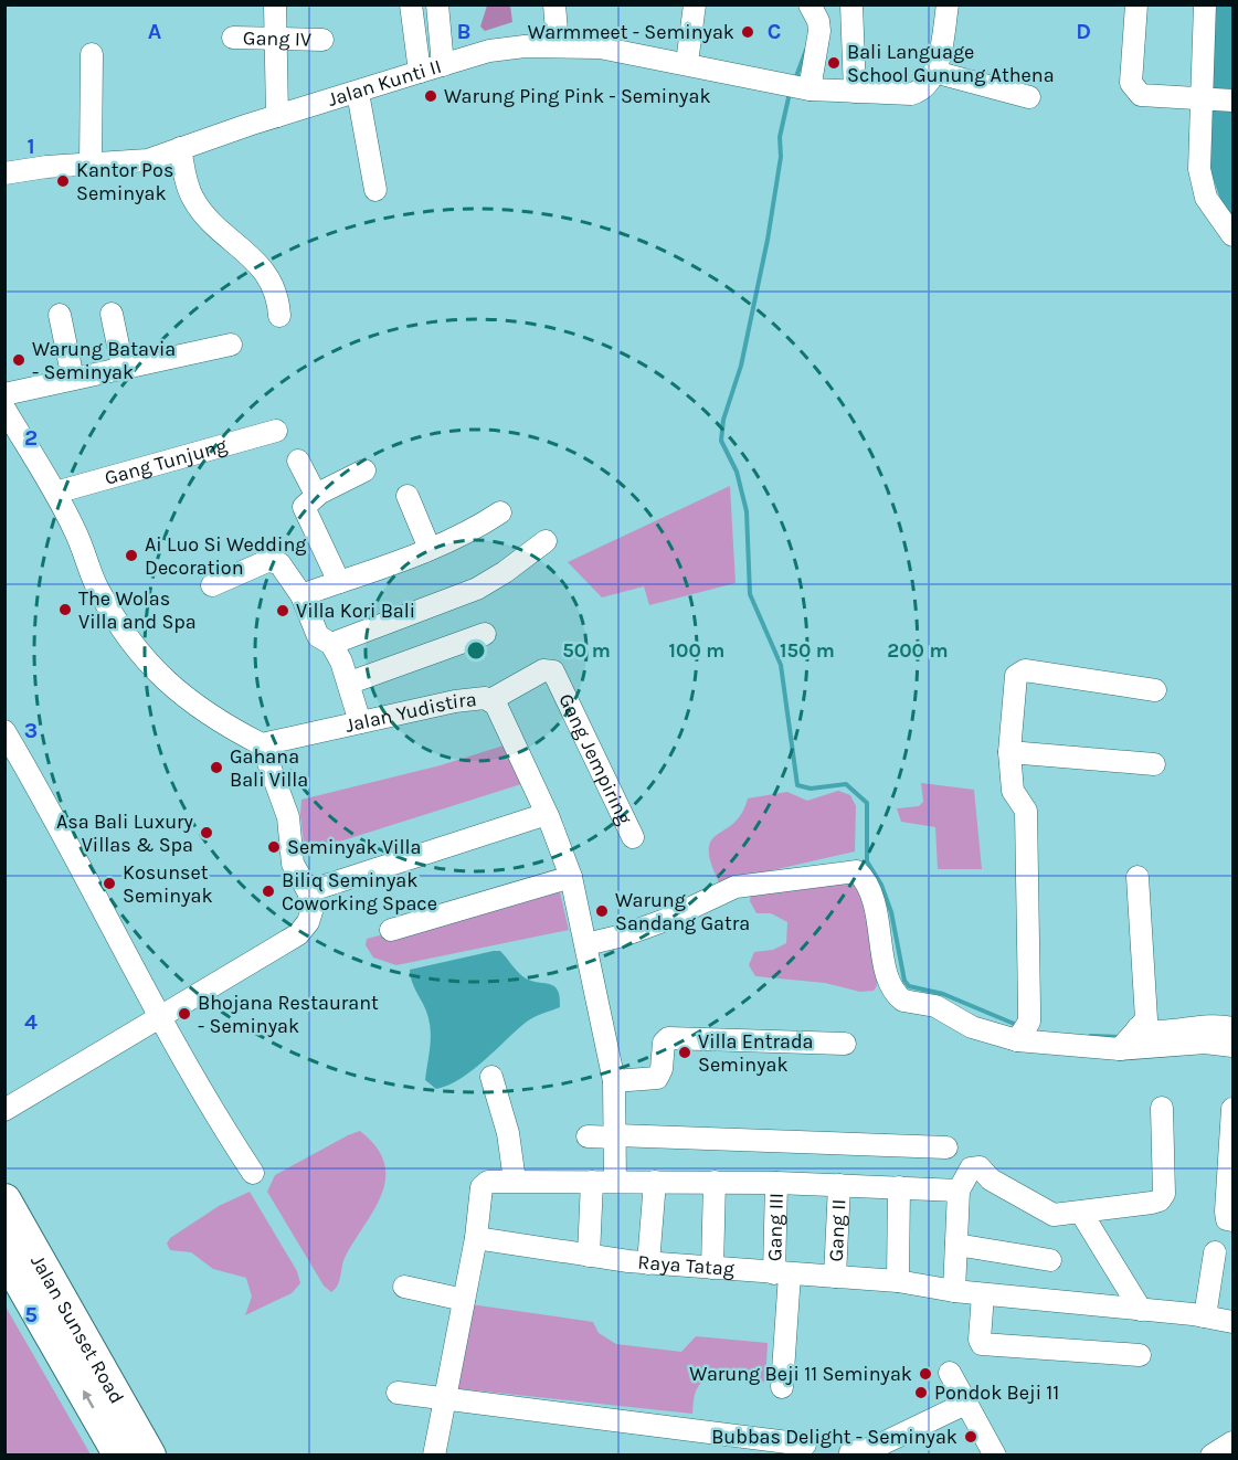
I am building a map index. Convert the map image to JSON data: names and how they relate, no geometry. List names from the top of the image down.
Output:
{
  "streets": {
    "highway": ["Jalan Sunset Road"],
    "street": [
      "Gang IV",
      "Jalan Kunti II",
      "Gang Tunjung",
      "Jalan Yudistira",
      "Gang Jempiring",
      "Gang III",
      "Gang II",
      "Raya Tatag"
    ]
  },
  "crossings": [
    ["Jalan Yudistira", "Gang Jempiring"],
    ["Gang III", "Raya Tatag"],
    ["Gang II", "Raya Tatag"]
  ],
  "places": [
    "Warmmeet - Seminyak",
    "Bali Language School Gunung Athena",
    "Warung Ping Pink - Seminyak",
    "Kantor Pos Seminyak",
    "Warung Batavia - Seminyak",
    "Ai Luo Si Wedding Decoration",
    "The Wolas Villa and Spa",
    "Villa Kori Bali",
    "Gahana Bali Villa",
    "Asa Bali Luxury Villas & Spa",
    "Seminyak Villa",
    "Kosunset Seminyak",
    "Biliq Seminyak Coworking Space",
    "Warung Sandang Gatra",
    "Bhojana Restaurant - Seminyak",
    "Villa Entrada Seminyak",
    "Warung Beji 11 Seminyak",
    "Pondok Beji 11",
    "Bubbas Delight - Seminyak"
  ],
  "grid": {
    "columns": [
      "A",
      "B",
      "C",
      "D"
    ],
    "rows": [
      "1",
      "2",
      "3",
      "4",
      "5"
    ]
  },
  "rings": [
    "50 m",
    "100 m",
    "150 m",
    "200 m"
  ]
}
